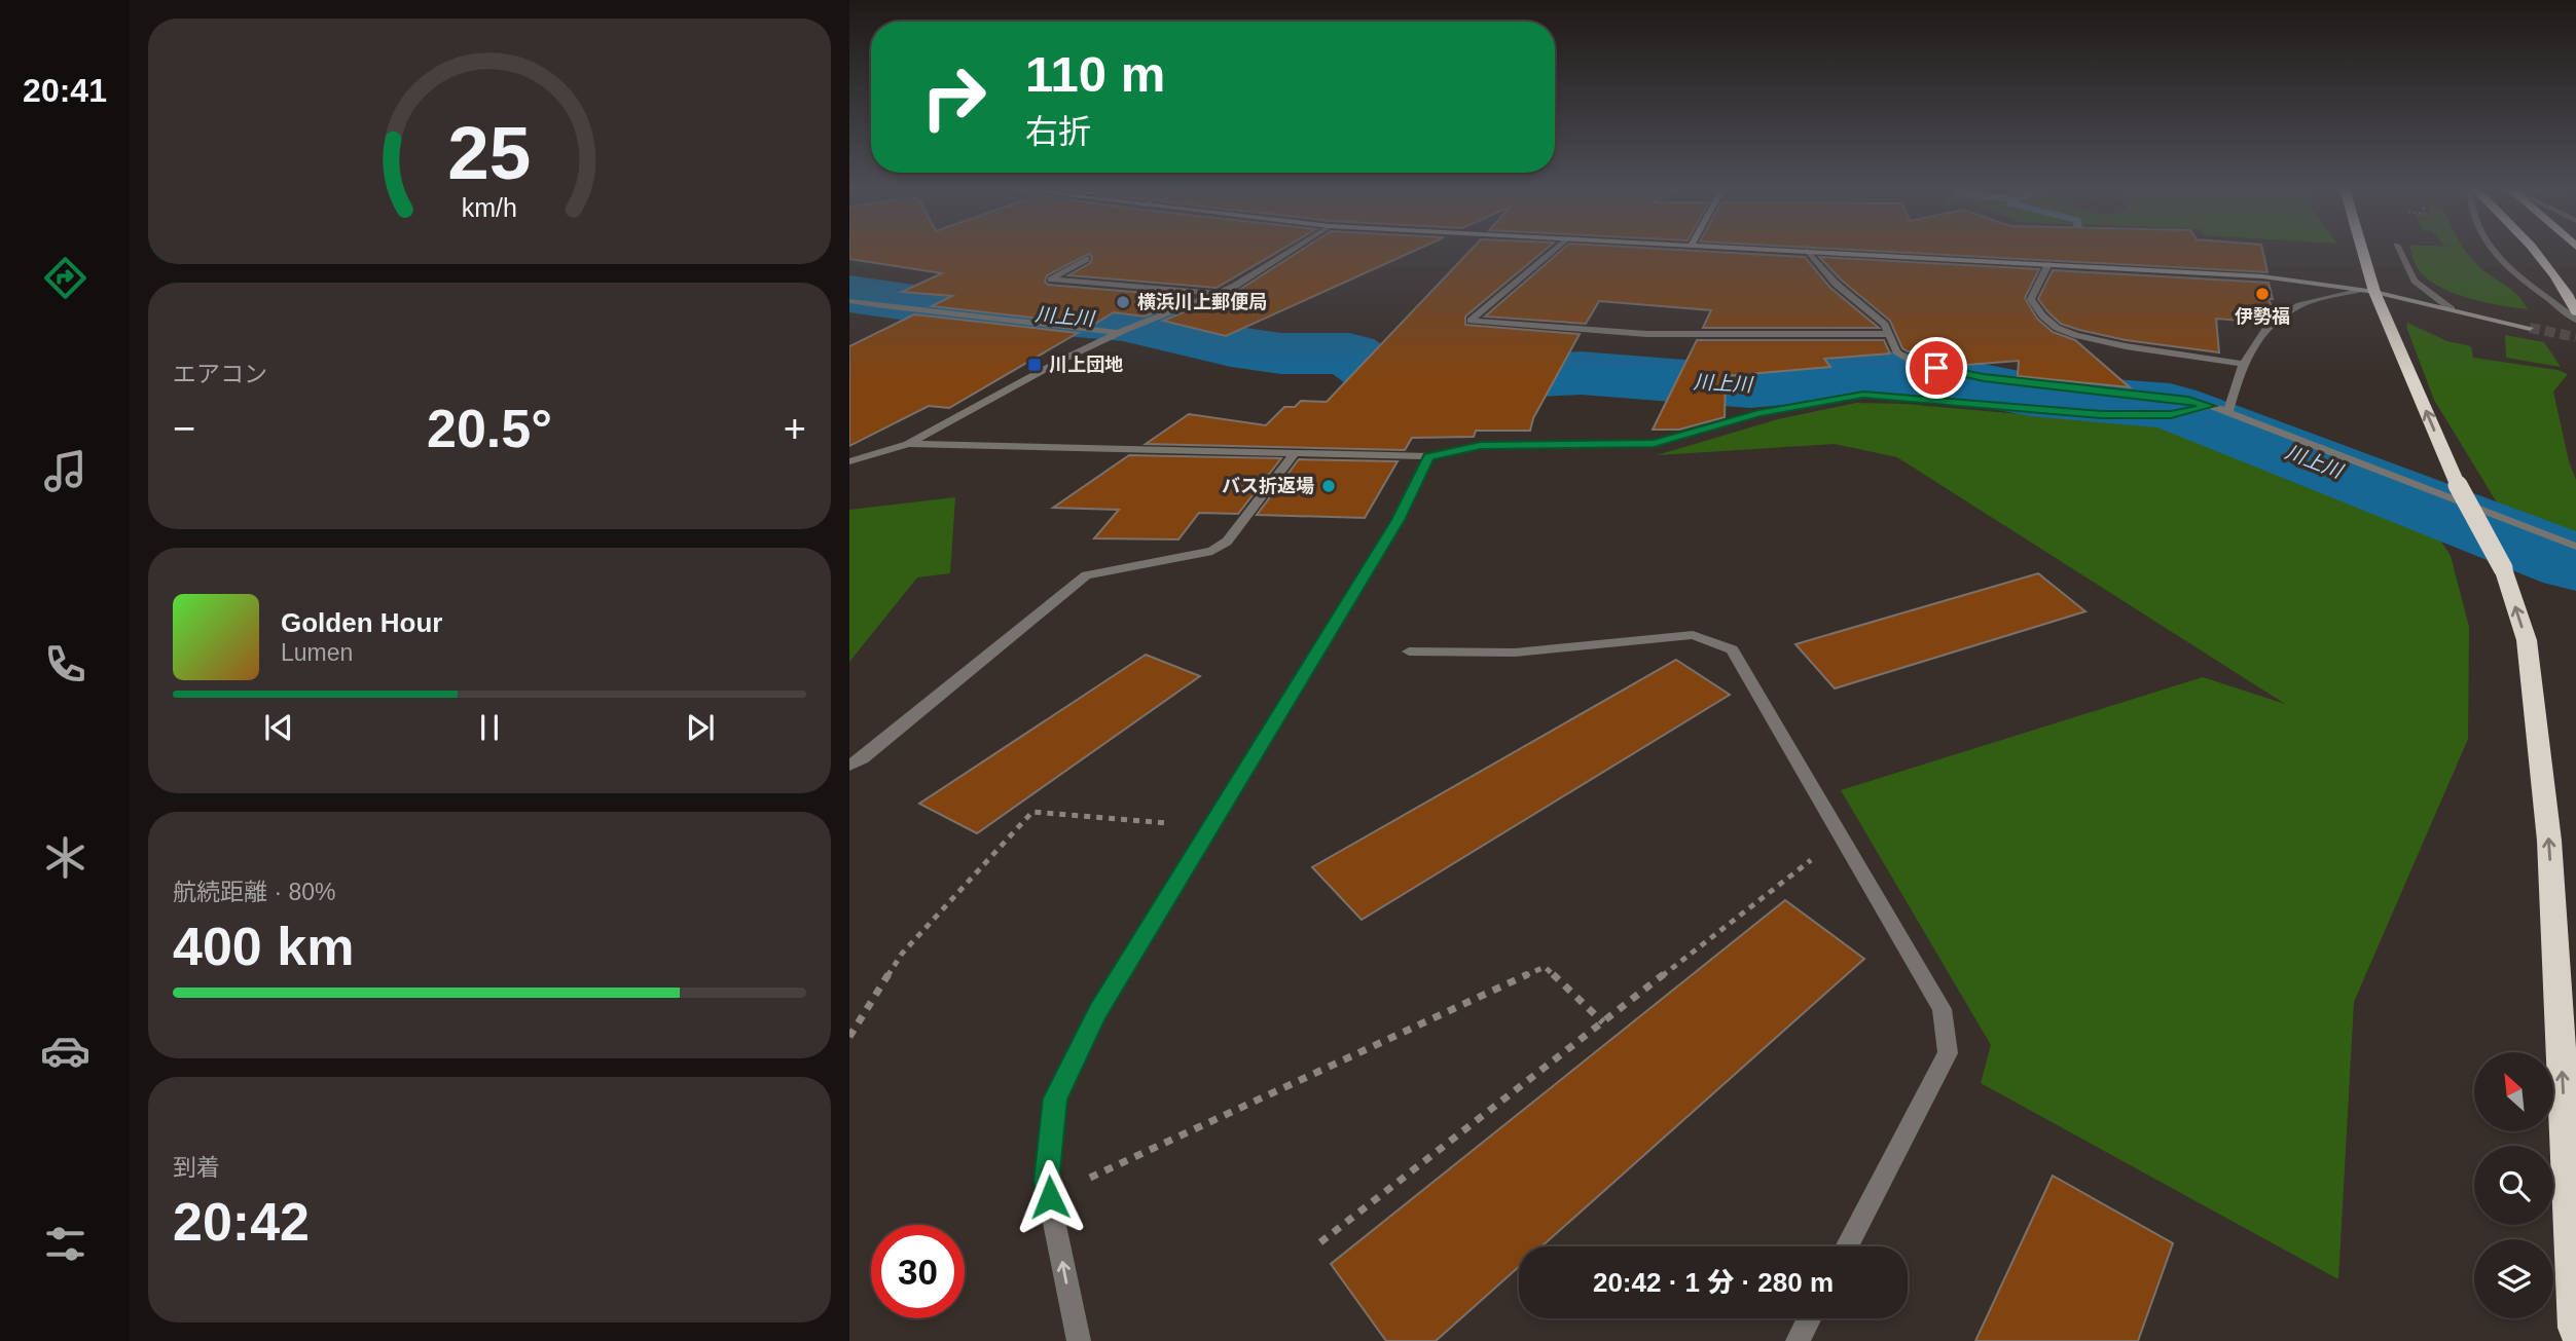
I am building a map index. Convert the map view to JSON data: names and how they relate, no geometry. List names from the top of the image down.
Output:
{
  "water": ["川上川"],
  "places": {
    "other": ["伊勢福", "横浜川上郵便局", "バス折返場"],
    "transit": ["川上団地"]
  },
  "north": "top left",
  "page": {
    "tabs": "20:41",
    "turn": ["110 m", "右折"],
    "tile": [
      "エアコン",
      ["航続距離 · 80%", "400 km"],
      ["到着", "20:42"]
    ],
    "heat": ["−", "20.5°", "+"],
    "song": ["Golden Hour", "Lumen"],
    "limit": "30",
    "trip": "20:42 · 1 分 · 280 m",
    "gauge": ["25", "km/h"]
  }
}
